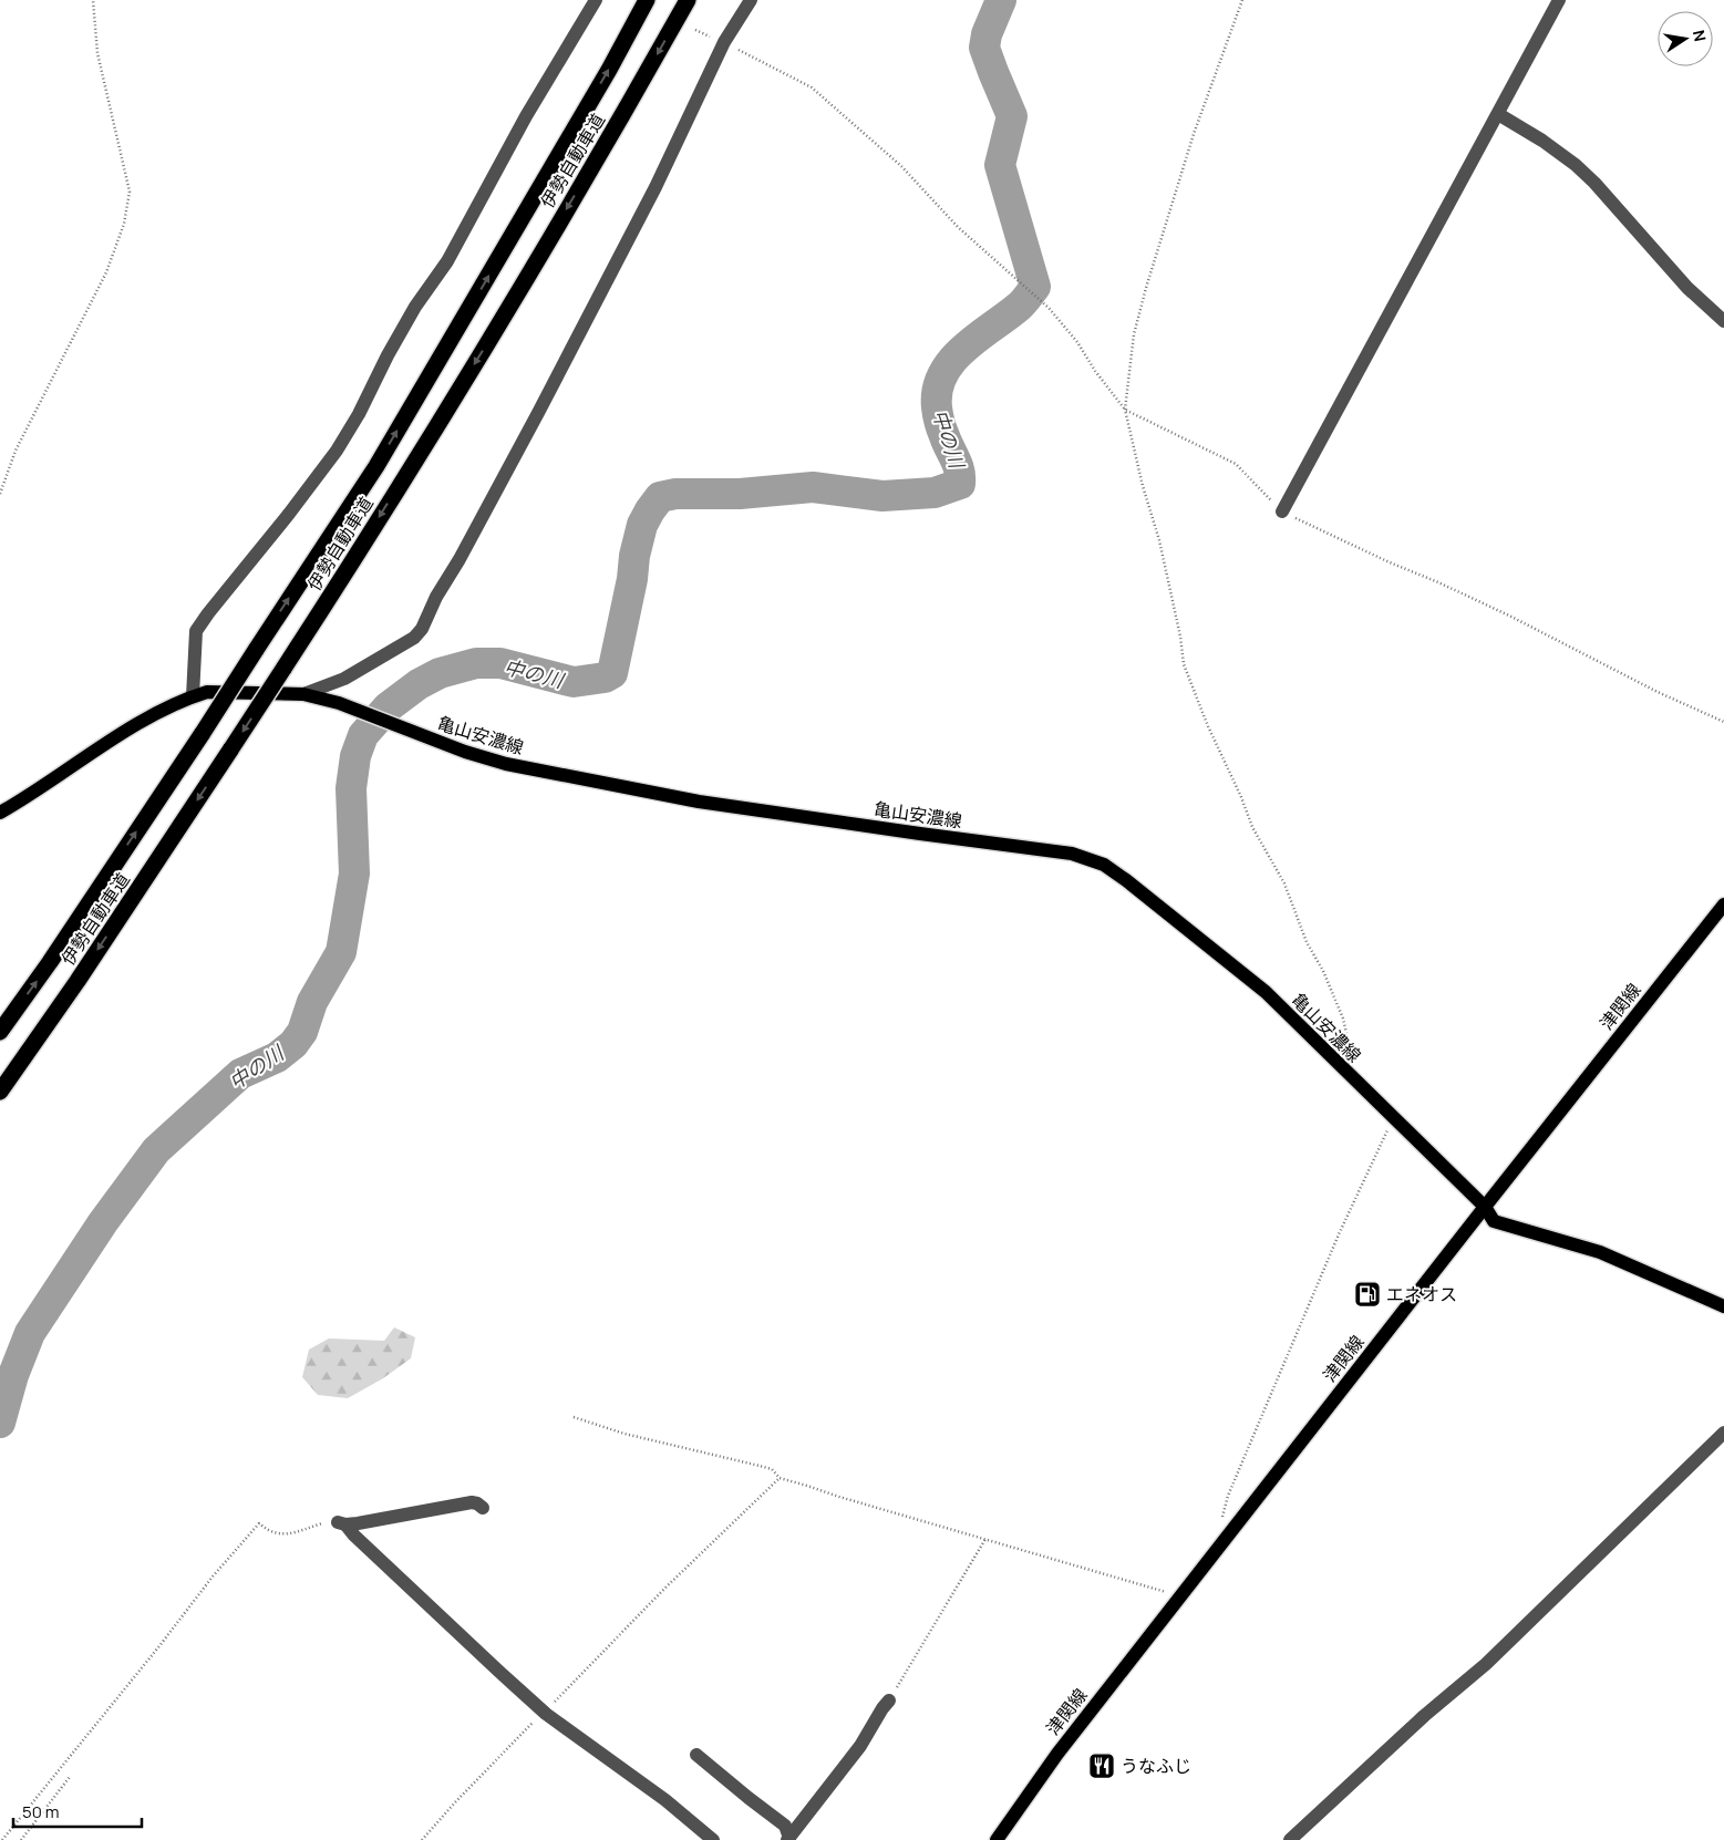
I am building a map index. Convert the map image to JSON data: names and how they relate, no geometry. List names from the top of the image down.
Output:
{
  "streets": {
    "highway": ["伊勢自動車道"],
    "main road": ["亀山安濃線", "津関線"]
  },
  "crossings": [
    ["亀山安濃線", "津関線"]
  ],
  "water": ["中の川"],
  "places": {
    "fuel station": ["エネオス"],
    "restaurant": ["うなふじ"]
  },
  "scale_bar": "50 m",
  "north": "right"
}
